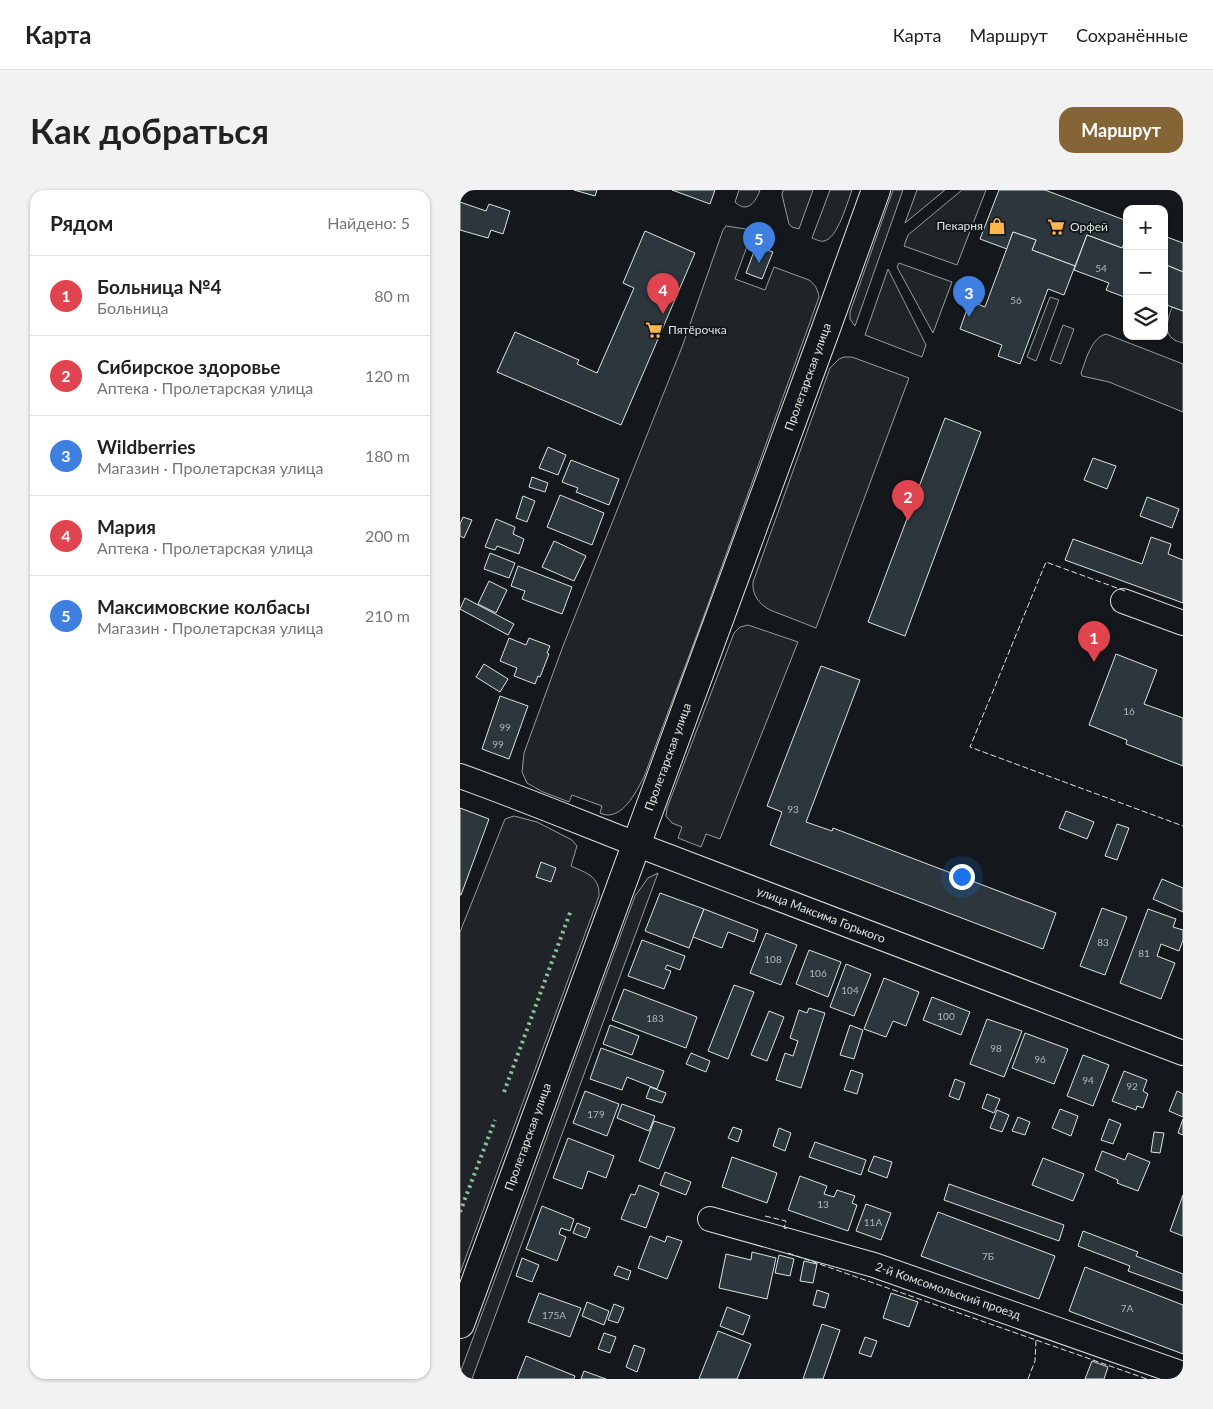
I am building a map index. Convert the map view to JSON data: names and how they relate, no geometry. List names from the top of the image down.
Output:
{
  "streets": {
    "main road": ["Пролетарская улица"],
    "street": ["улица Максима Горького", "2-й Комсомольский проезд"]
  },
  "crossings": [
    ["Пролетарская улица", "улица Максима Горького"]
  ],
  "places": {
    "shop": ["Пекарня"],
    "supermarket": ["Орфей", "Пятёрочка"]
  },
  "house_numbers": [
    "54",
    "56",
    "16",
    "99",
    "99",
    "93",
    "83",
    "81",
    "108",
    "106",
    "104",
    "100",
    "183",
    "98",
    "96",
    "94",
    "92",
    "179",
    "13",
    "11А",
    "7Б",
    "7А",
    "175А"
  ],
  "page": {
    "header": "Карта",
    "nav": ["Карта", "Маршрут", "Сохранённые"],
    "buttons": "Маршрут",
    "title": "Как добраться",
    "heading": ["Рядом", "Найдено: 5"],
    "map_buttons": ["+", "−"],
    "pins": [
      "5",
      "4",
      "3",
      "2",
      "1"
    ],
    "list": [
      {
        "mark": "1",
        "name": "Больница №4",
        "note": "Больница",
        "value": "80 m"
      },
      {
        "mark": "2",
        "name": "Сибирское здоровье",
        "note": "Аптека · Пролетарская улица",
        "value": "120 m"
      },
      {
        "mark": "3",
        "name": "Wildberries",
        "note": "Магазин · Пролетарская улица",
        "value": "180 m"
      },
      {
        "mark": "4",
        "name": "Мария",
        "note": "Аптека · Пролетарская улица",
        "value": "200 m"
      },
      {
        "mark": "5",
        "name": "Максимовские колбасы",
        "note": "Магазин · Пролетарская улица",
        "value": "210 m"
      }
    ]
  }
}
